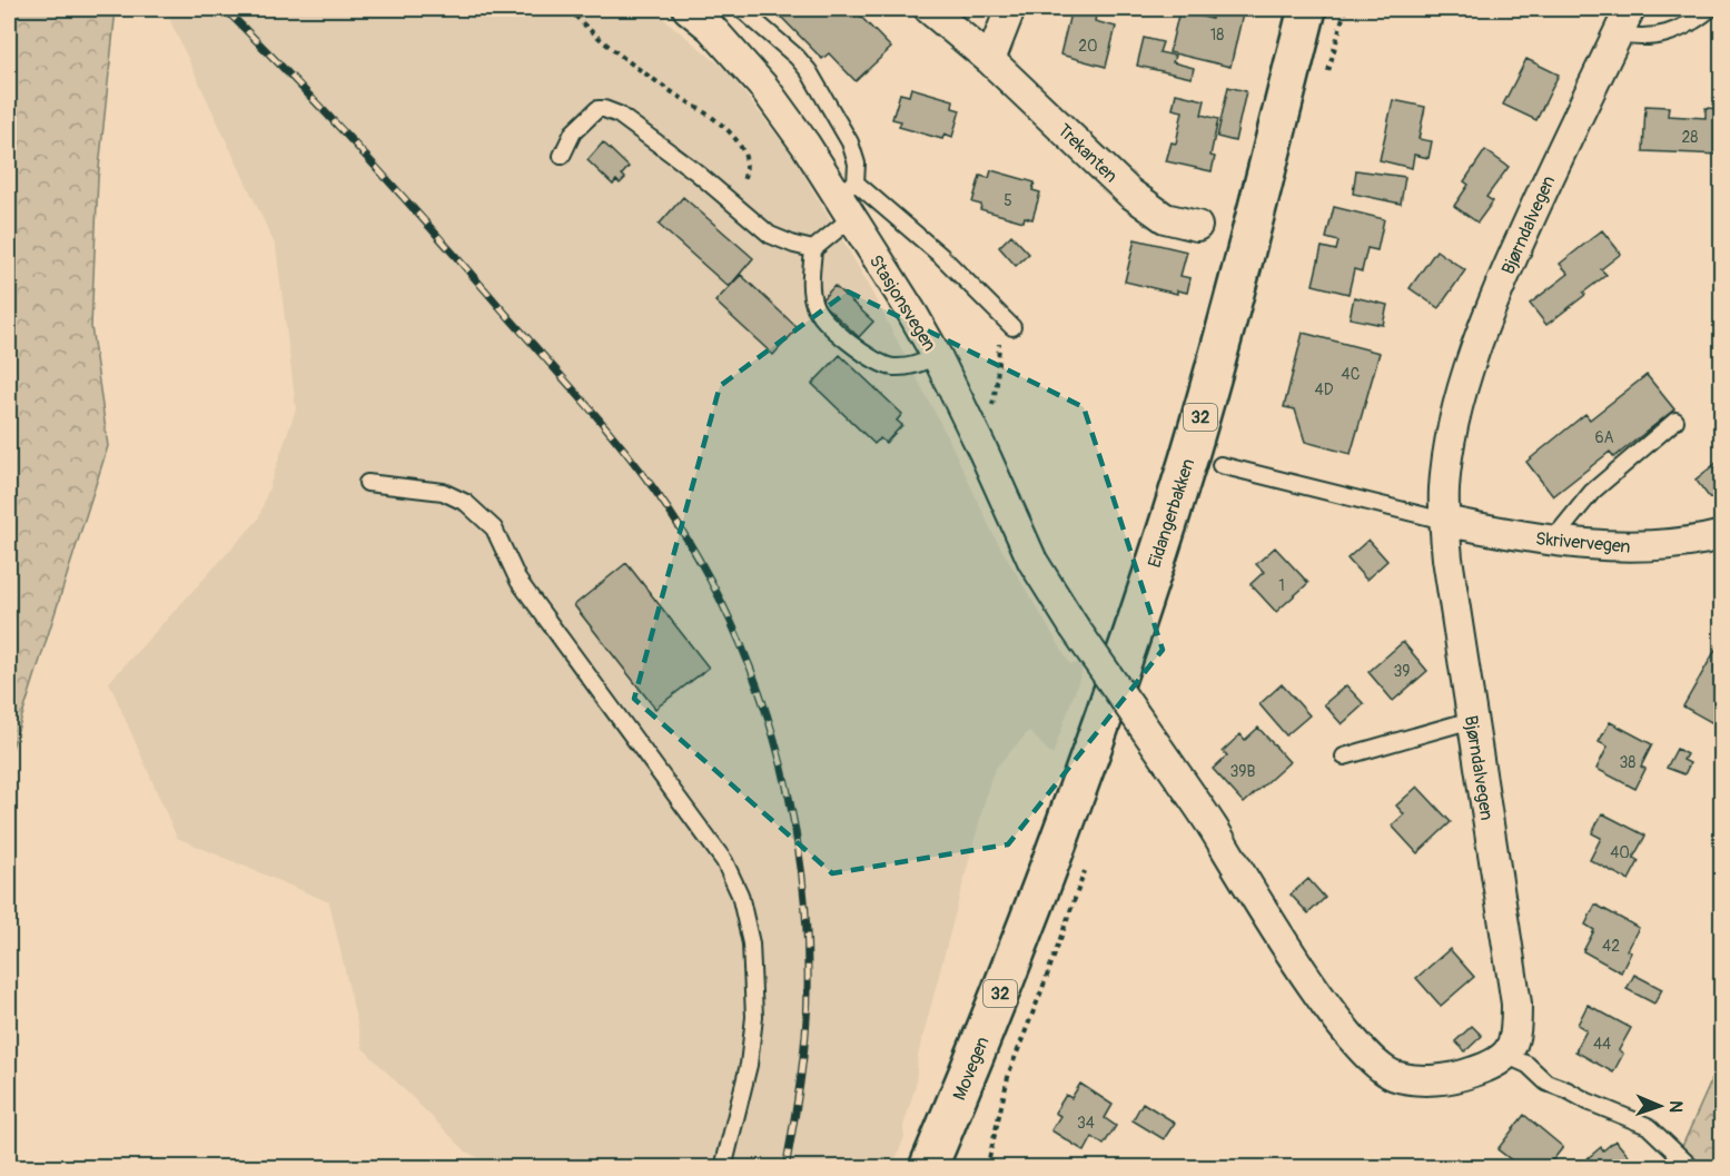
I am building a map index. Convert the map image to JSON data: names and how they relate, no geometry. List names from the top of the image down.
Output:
{
  "streets": {
    "main road": ["32", "Eidangerbakken", "Movegen"],
    "street": [
      "Trekanten",
      "Bjørndalvegen",
      "Stasjonsvegen",
      "Skrivervegen"
    ]
  },
  "crossings": [
    ["Bjørndalvegen", "Stasjonsvegen"],
    ["Bjørndalvegen", "Skrivervegen"],
    ["Eidangerbakken", "Movegen"]
  ],
  "house_numbers": [
    "18",
    "20",
    "28",
    "5",
    "4C",
    "4D",
    "6A",
    "1",
    "39",
    "38",
    "39B",
    "40",
    "42",
    "44",
    "34"
  ],
  "north": "right"
}
